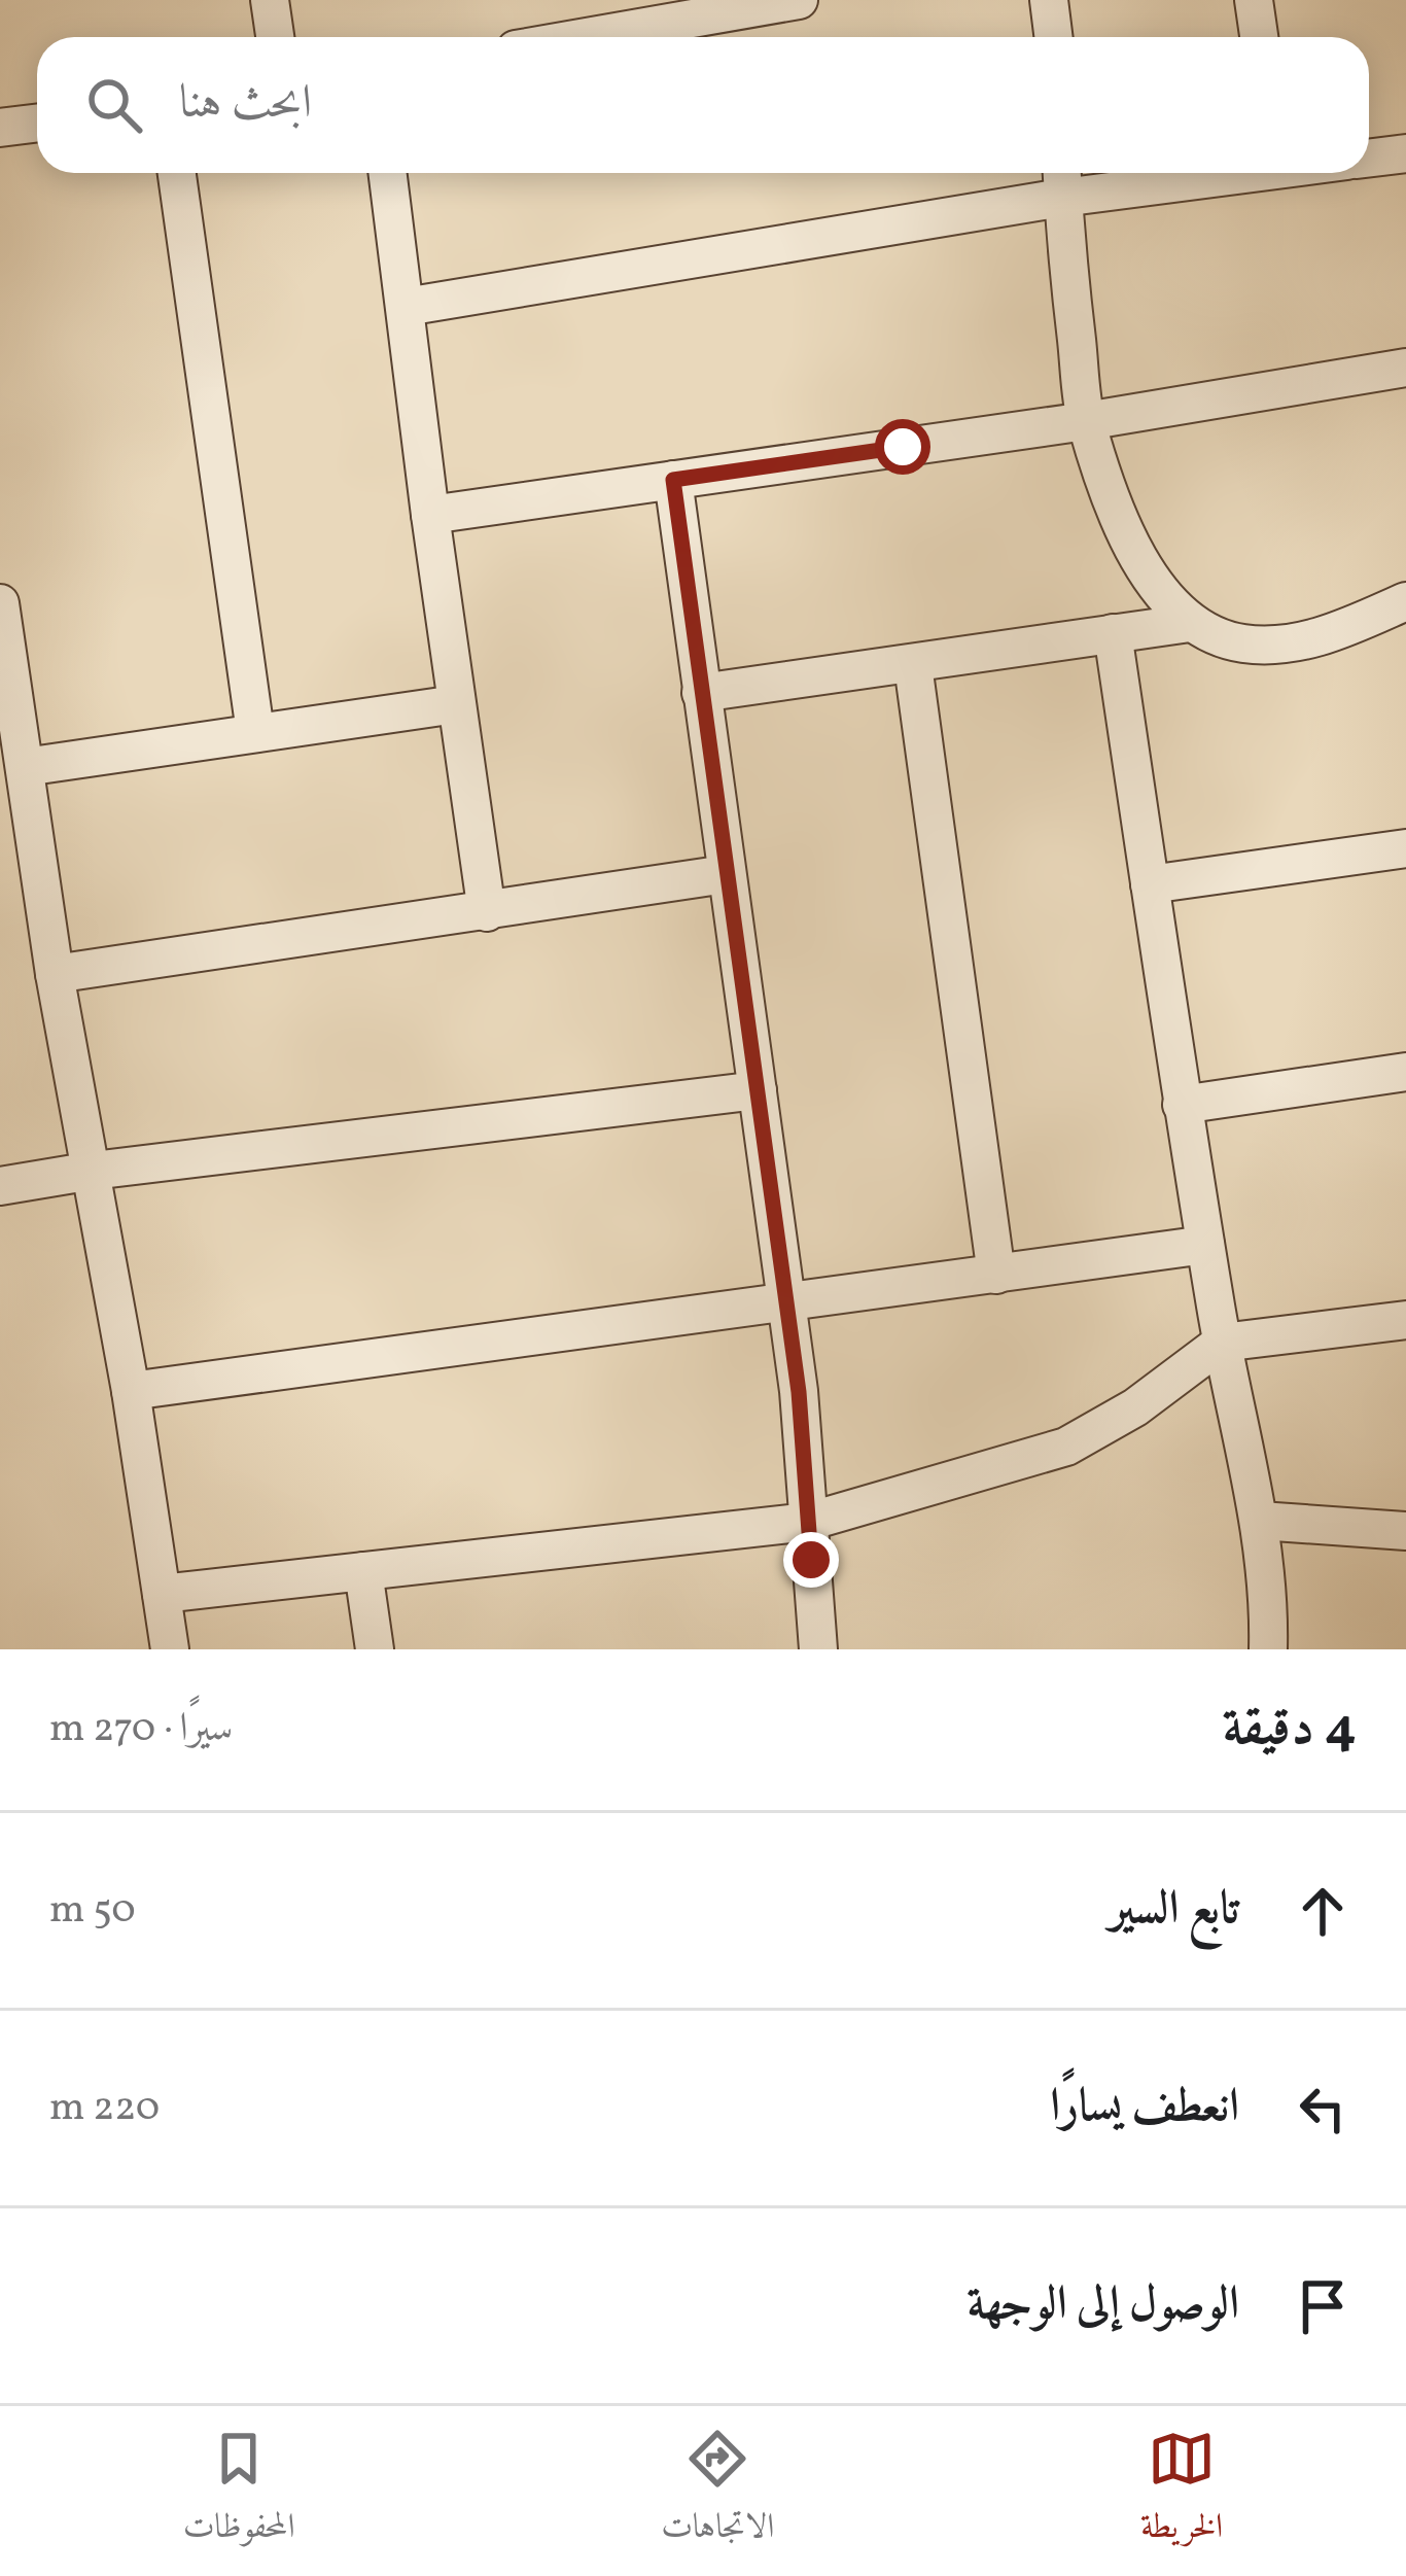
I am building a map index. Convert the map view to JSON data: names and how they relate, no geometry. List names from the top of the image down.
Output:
{
  "page": {
    "search": "ابحث هنا",
    "heading": ["4 دقيقة", "سيرًا · 270 m"],
    "list": [
      ["تابع السير", "50 m"],
      ["انعطف يسارًا", "220 m"],
      "الوصول إلى الوجهة"
    ],
    "nav": ["الخريطة", "الاتجاهات", "المحفوظات"]
  }
}
